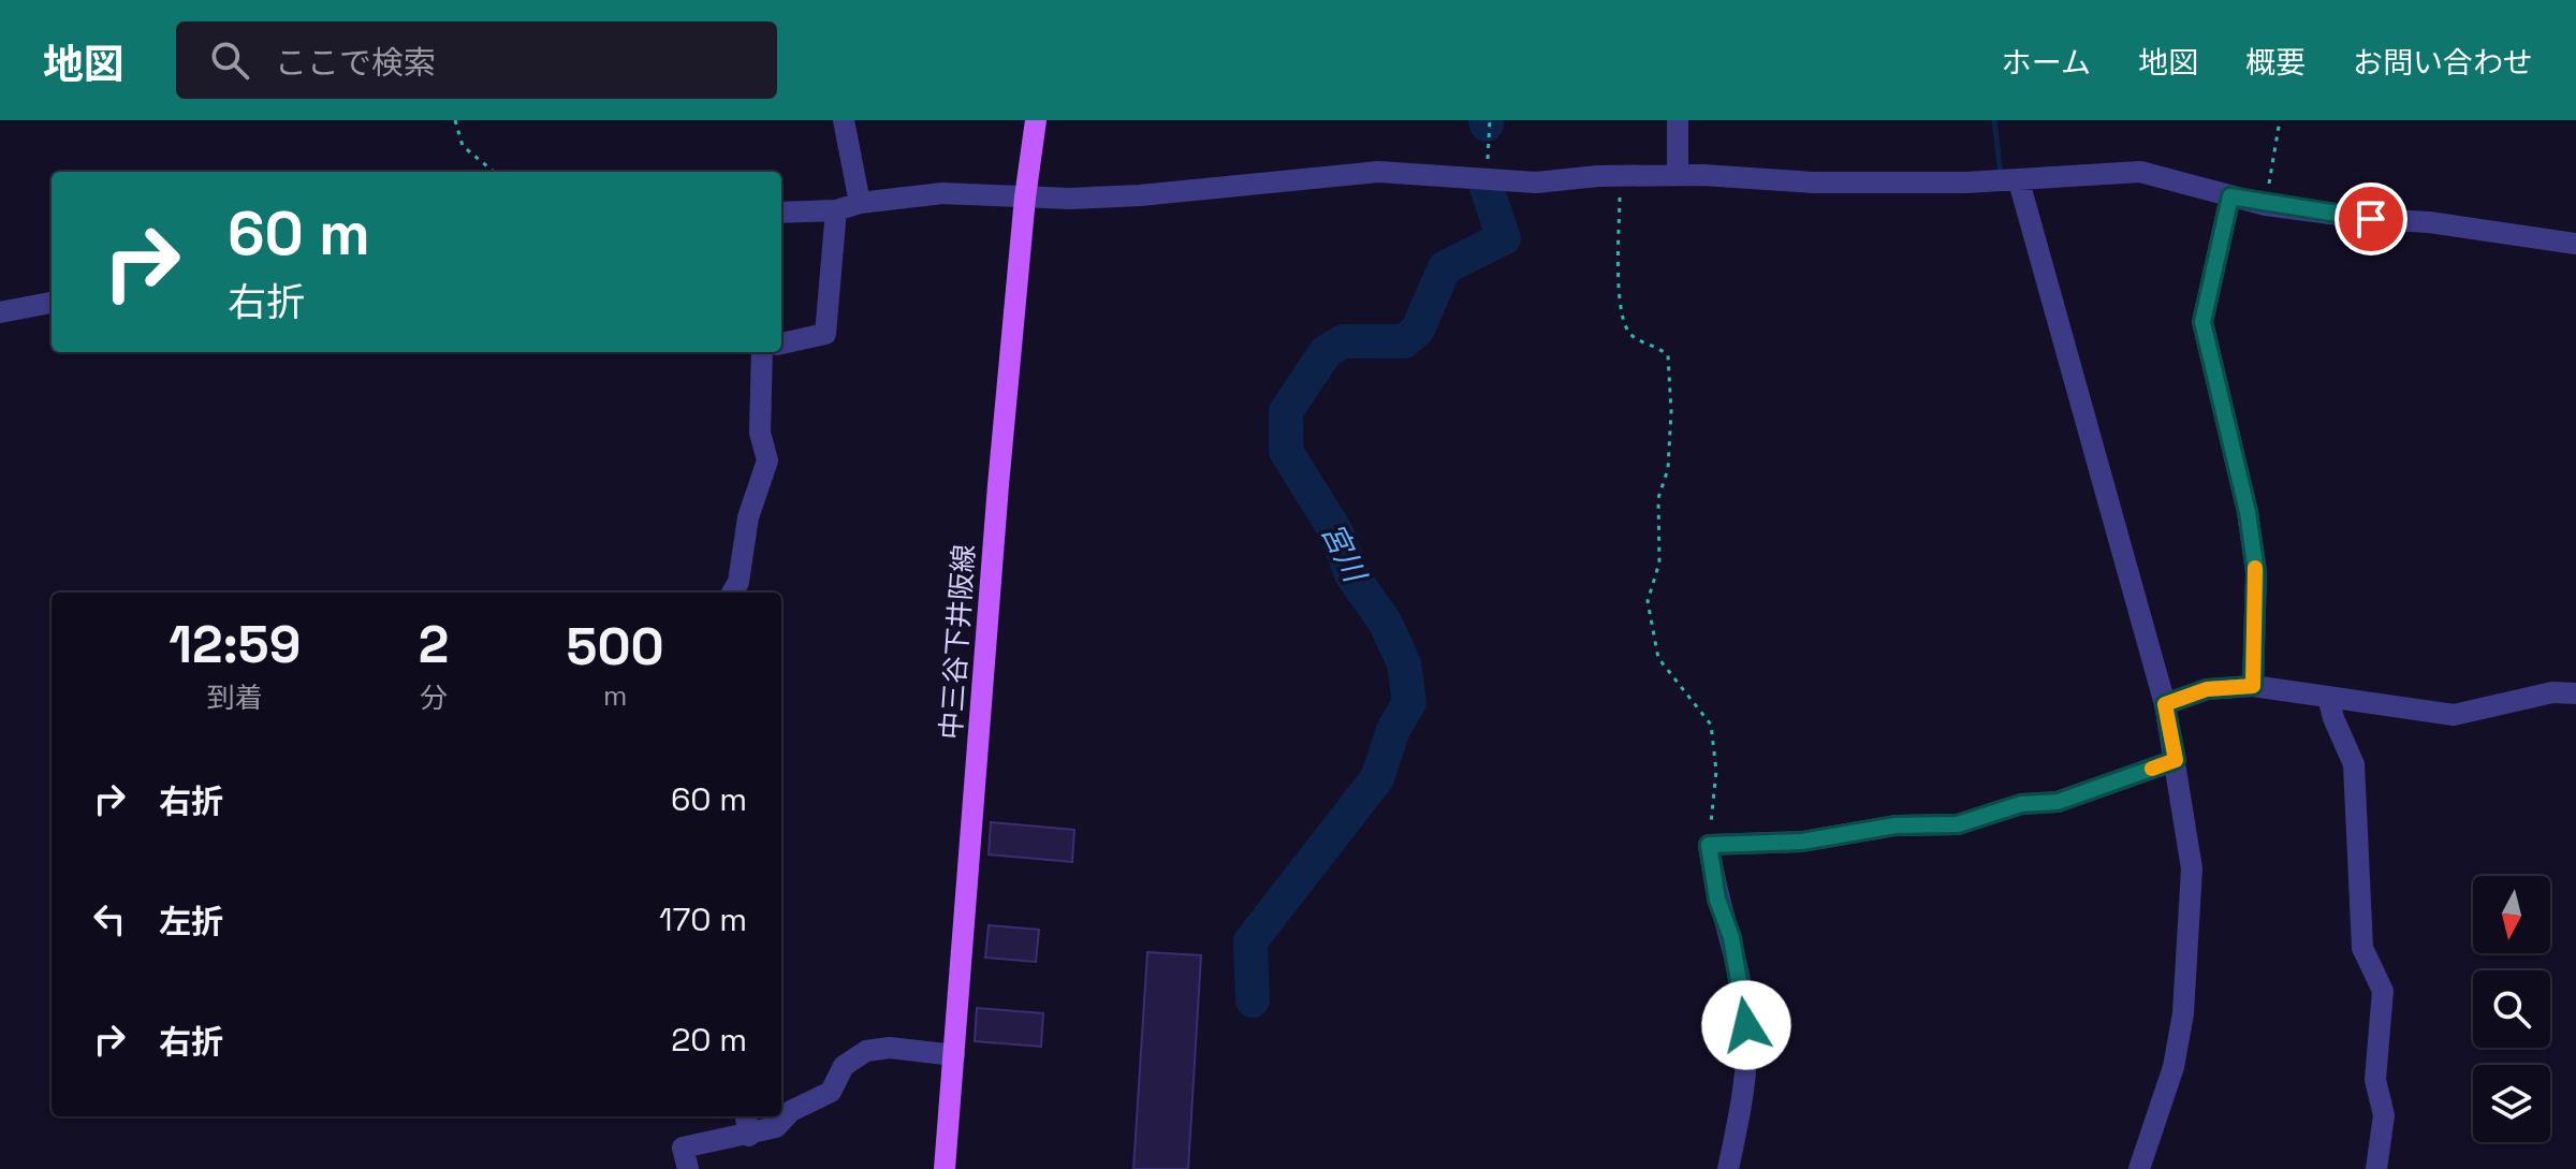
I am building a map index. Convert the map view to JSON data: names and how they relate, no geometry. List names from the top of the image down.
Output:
{
  "streets": {
    "main road": ["中三谷下井阪線"]
  },
  "water": ["宮川"],
  "north": "bottom",
  "page": {
    "header": "地図",
    "search": "ここで検索",
    "nav": [
      "ホーム",
      "地図",
      "概要",
      "お問い合わせ"
    ],
    "turn": ["60 m", "右折"],
    "eta": [
      "12:59",
      "到着",
      "2",
      "分",
      "500",
      "m"
    ],
    "list": [
      {
        "name": "右折",
        "value": "60 m"
      },
      {
        "name": "左折",
        "value": "170 m"
      },
      {
        "name": "右折",
        "value": "20 m"
      }
    ]
  }
}
